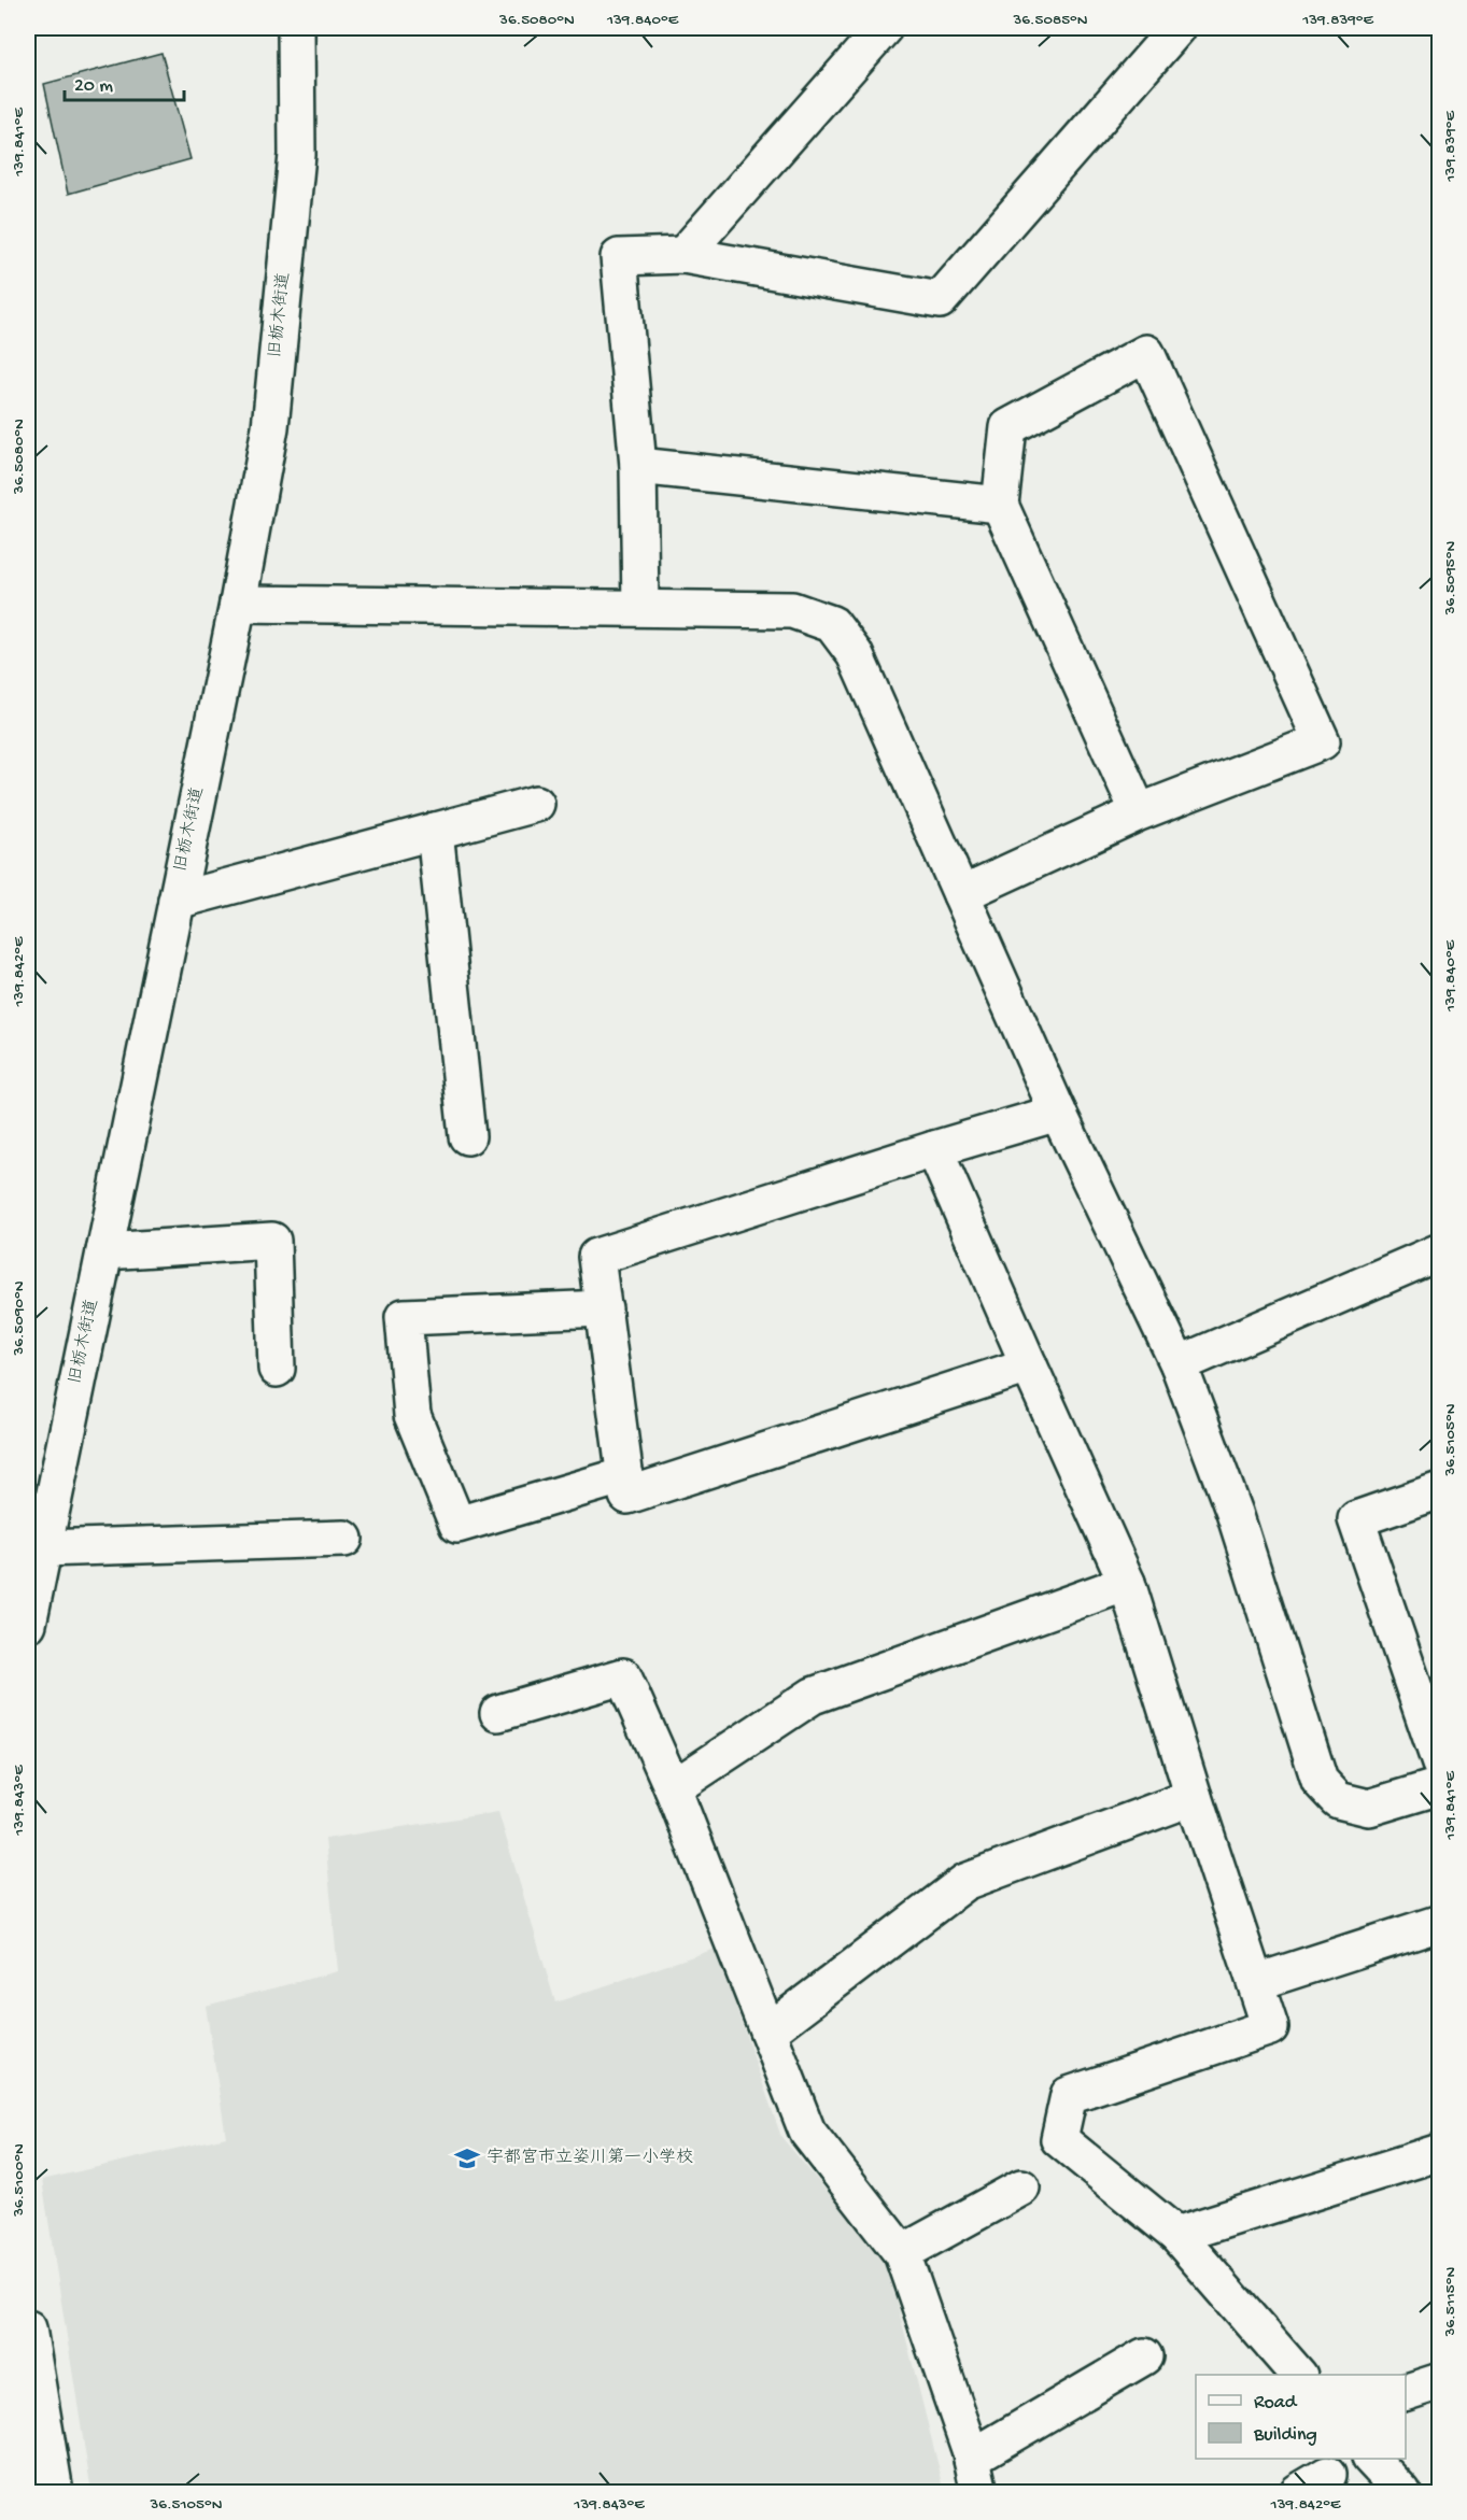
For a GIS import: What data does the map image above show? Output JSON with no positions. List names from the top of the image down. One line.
{"streets":{"street":["旧栃木街道"]},"places":{"school or university":["宇都宮市立姿川第一小学校"]},"legend":["Road","Building"],"scale_bar":"20 m","coordinates":["36.5080°N","139.840°E","36.5085°N","139.839°E","139.841°E","36.5095°N","139.842°E","36.5090°N","36.5105°N","139.843°E","36.5100°N","36.5115°N"]}
